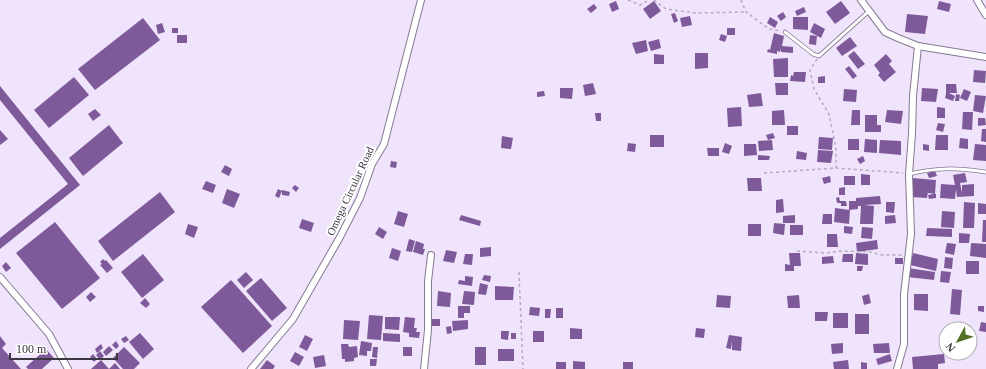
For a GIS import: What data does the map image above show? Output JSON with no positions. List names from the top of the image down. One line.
{"streets":{"street":["Omega Circular Road"]},"scale_bar":"100 m","north":"bottom left"}
